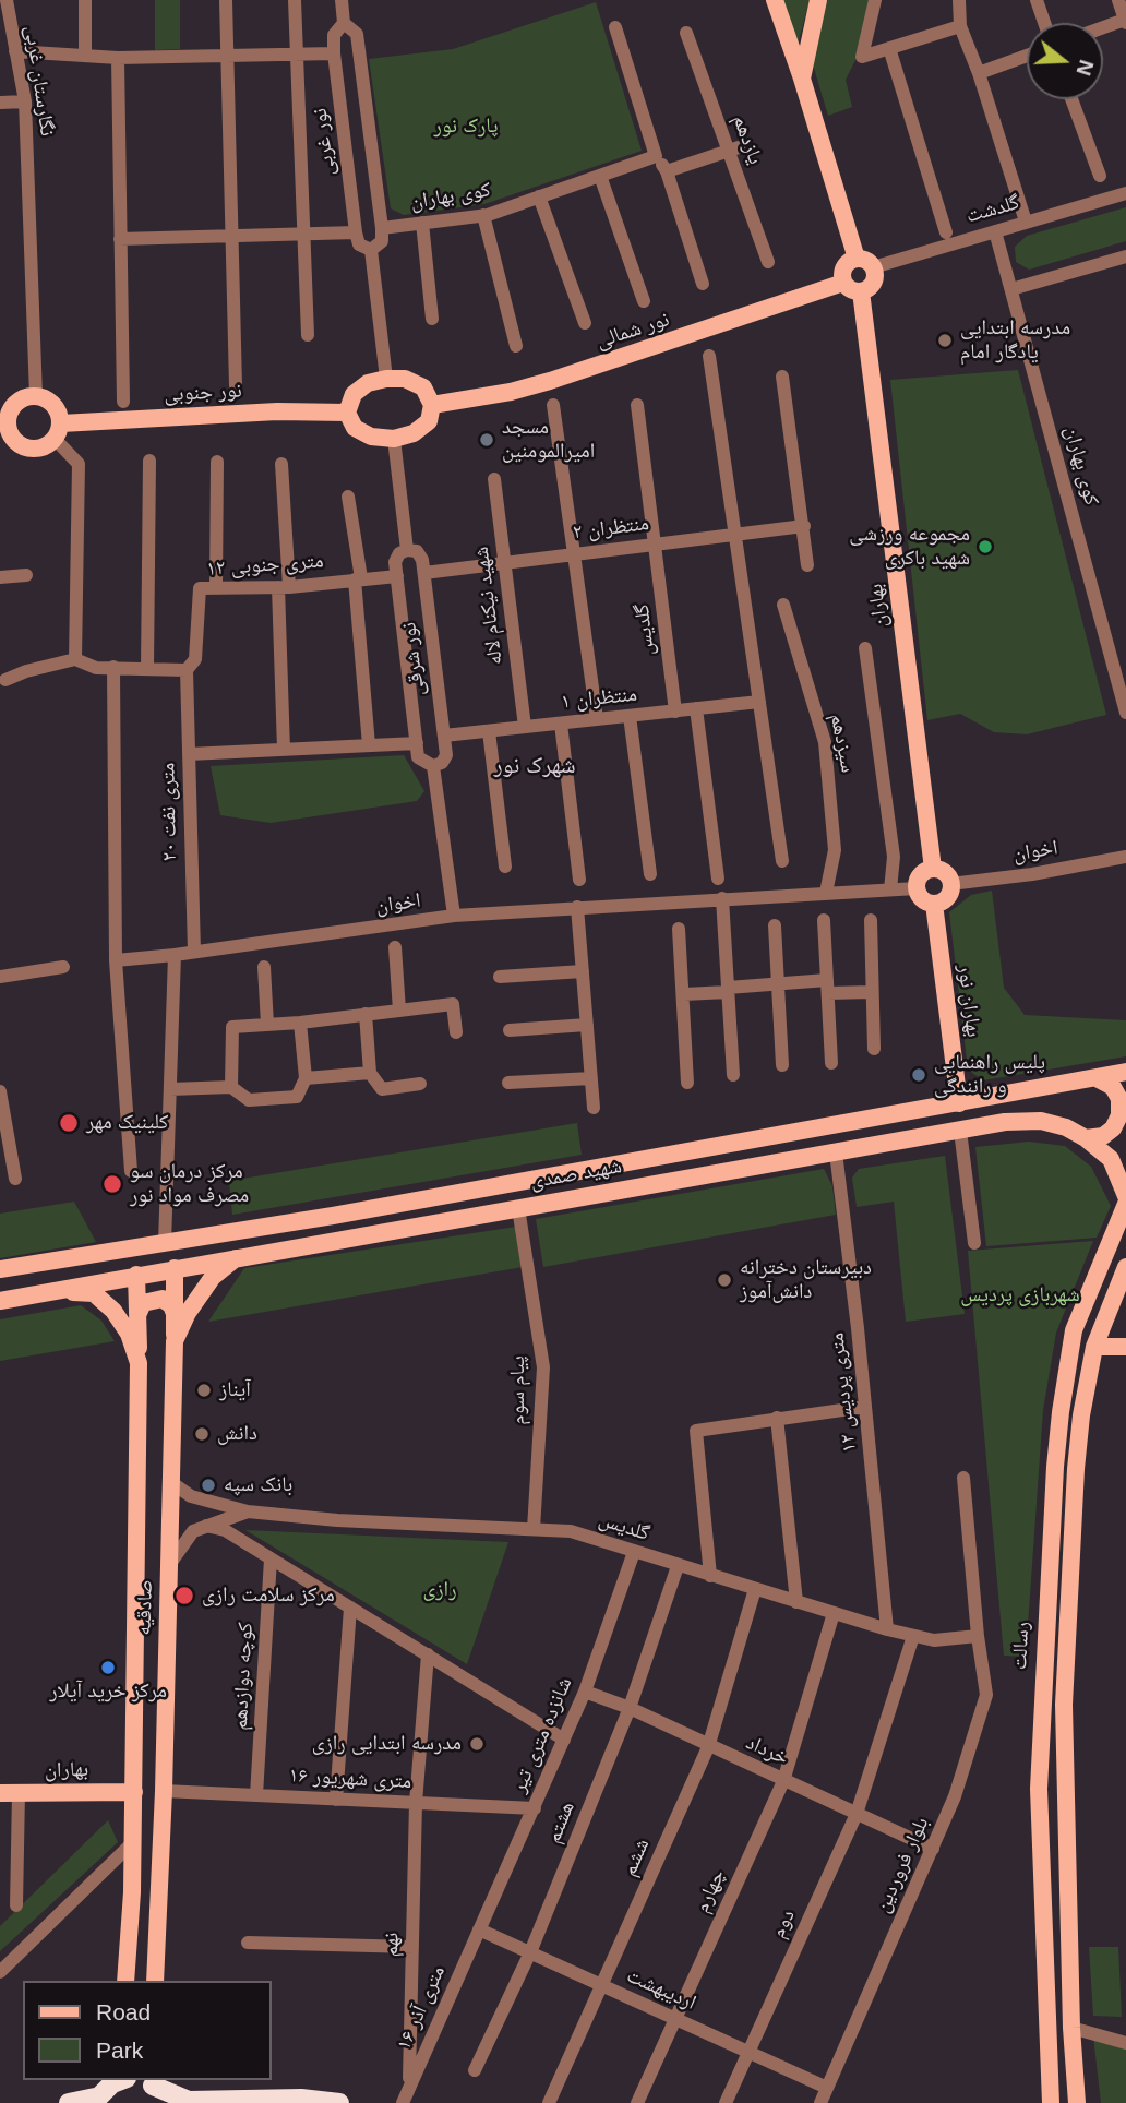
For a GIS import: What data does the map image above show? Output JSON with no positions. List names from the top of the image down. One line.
{"streets":{"main road":["نور شمالی","نور جنوبی","بهاران","بهاران نور","شهید صمدی","صادقیه","رسالت"],"street":["نگارستان غربی","یازدهم","نور غربی","کوی بهاران","گلدشت","منتظران ۲","۱۲ متری جنوبی","شهید نیکنام لاله","گلدیس","نور شرقی","منتظران ۱","سیزدهم","۲۰ متری نفت","اخوان","پیام سوم","۱۲ متری پردیس","کوچه دوازدهم","شانزده متری تیر","خرداد","۱۶ متری شهریور","هشتم","ششم","بلوار فروردین","چهارم","دوم","نهم","اردیبهشت","۱۶ متری آذر"]},"crossings":[["نگارستان غربی","نور جنوبی"],["نور غربی","کوی بهاران"],["کوی بهاران","گلدشت"],["گلدشت","نور شمالی"],["گلدشت","بهاران"],["نور شمالی","نور جنوبی"],["نور شمالی","بهاران"],["نور شمالی","نور شرقی"],["نور جنوبی","نور شرقی"],["منتظران ۲","شهید نیکنام لاله"],["منتظران ۲","گلدیس"],["منتظران ۲","نور شرقی"],["۱۲ متری جنوبی","نور شرقی"],["۱۲ متری جنوبی","۲۰ متری نفت"],["شهید نیکنام لاله","منتظران ۱"],["بهاران","اخوان"],["بهاران","بهاران نور"],["بهاران","صادقیه"],["گلدیس","منتظران ۱"],["گلدیس","پیام سوم"],["گلدیس","۱۲ متری پردیس"],["گلدیس","شانزده متری تیر"],["گلدیس","هشتم"],["گلدیس","ششم"],["گلدیس","بلوار فروردین"],["گلدیس","چهارم"],["گلدیس","دوم"],["نور شرقی","منتظران ۱"],["نور شرقی","اخوان"],["سیزدهم","اخوان"],["۲۰ متری نفت","اخوان"],["اخوان","بهاران نور"],["بهاران نور","شهید صمدی"],["شهید صمدی","پیام سوم"],["شهید صمدی","۱۲ متری پردیس"],["شهید صمدی","صادقیه"],["صادقیه","۱۶ متری شهریور"],["کوچه دوازدهم","۱۶ متری شهریور"],["شانزده متری تیر","خرداد"],["شانزده متری تیر","۱۶ متری شهریور"],["شانزده متری تیر","اردیبهشت"],["شانزده متری تیر","۱۶ متری آذر"],["خرداد","هشتم"],["خرداد","ششم"],["خرداد","بلوار فروردین"],["خرداد","چهارم"],["خرداد","دوم"],["۱۶ متری شهریور","نهم"],["هشتم","اردیبهشت"],["ششم","اردیبهشت"],["بلوار فروردین","اردیبهشت"],["چهارم","اردیبهشت"],["دوم","اردیبهشت"],["نهم","۱۶ متری آذر"],["اردیبهشت","۱۶ متری آذر"]],"districts":["شهرک نور"],"parks":["پارک نور","شهربازی پردیس","رازی"],"places":["مدرسه ابتدایی یادگار امام","مسجد امیرالمومنین","مجموعه ورزشی شهید باکری","پلیس راهنمایی و رانندگی","کلینیک مهر","مرکز درمان سو مصرف مواد نور","دبیرستان دخترانه دانش‌آموز","آیناز","دانش","بانک سپه","مرکز سلامت رازی","مرکز خرید آیلار","مدرسه ابتدایی رازی"],"legend":["Road","Park"],"north":"right"}
